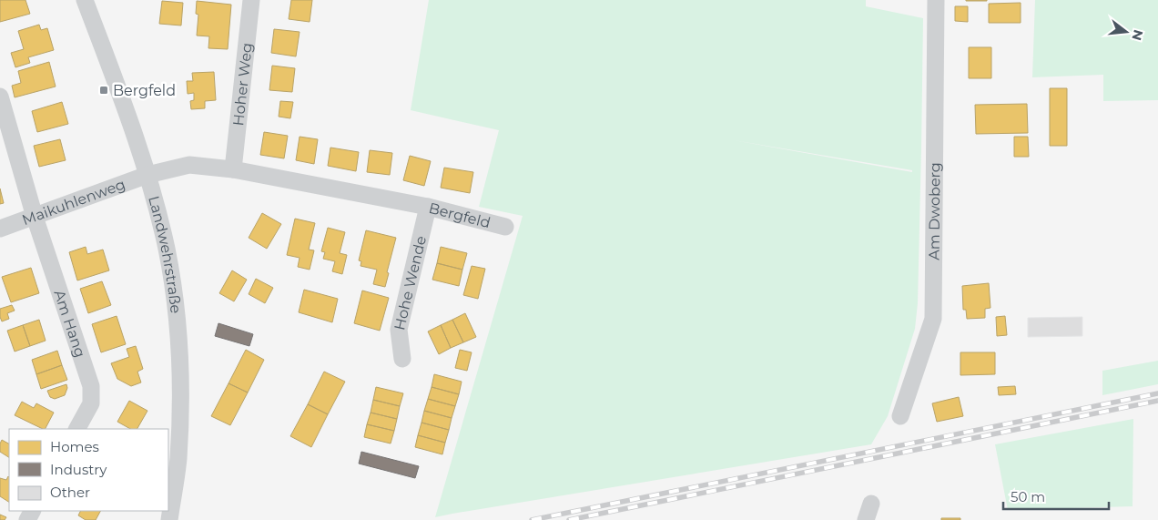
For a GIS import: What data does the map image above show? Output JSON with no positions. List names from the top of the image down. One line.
{"streets":{"street":["Hoher Weg","Maikuhlenweg","Am Dwoberg","Bergfeld","Landwehrstraße","Hohe Wende","Am Hang"]},"crossings":[["Hoher Weg","Bergfeld"],["Maikuhlenweg","Bergfeld"],["Maikuhlenweg","Landwehrstraße"],["Maikuhlenweg","Am Hang"],["Bergfeld","Landwehrstraße"],["Bergfeld","Hohe Wende"]],"places":{"transit":["Bergfeld"]},"legend":["Homes","Industry","Other"],"scale_bar":"50 m","north":"right"}
